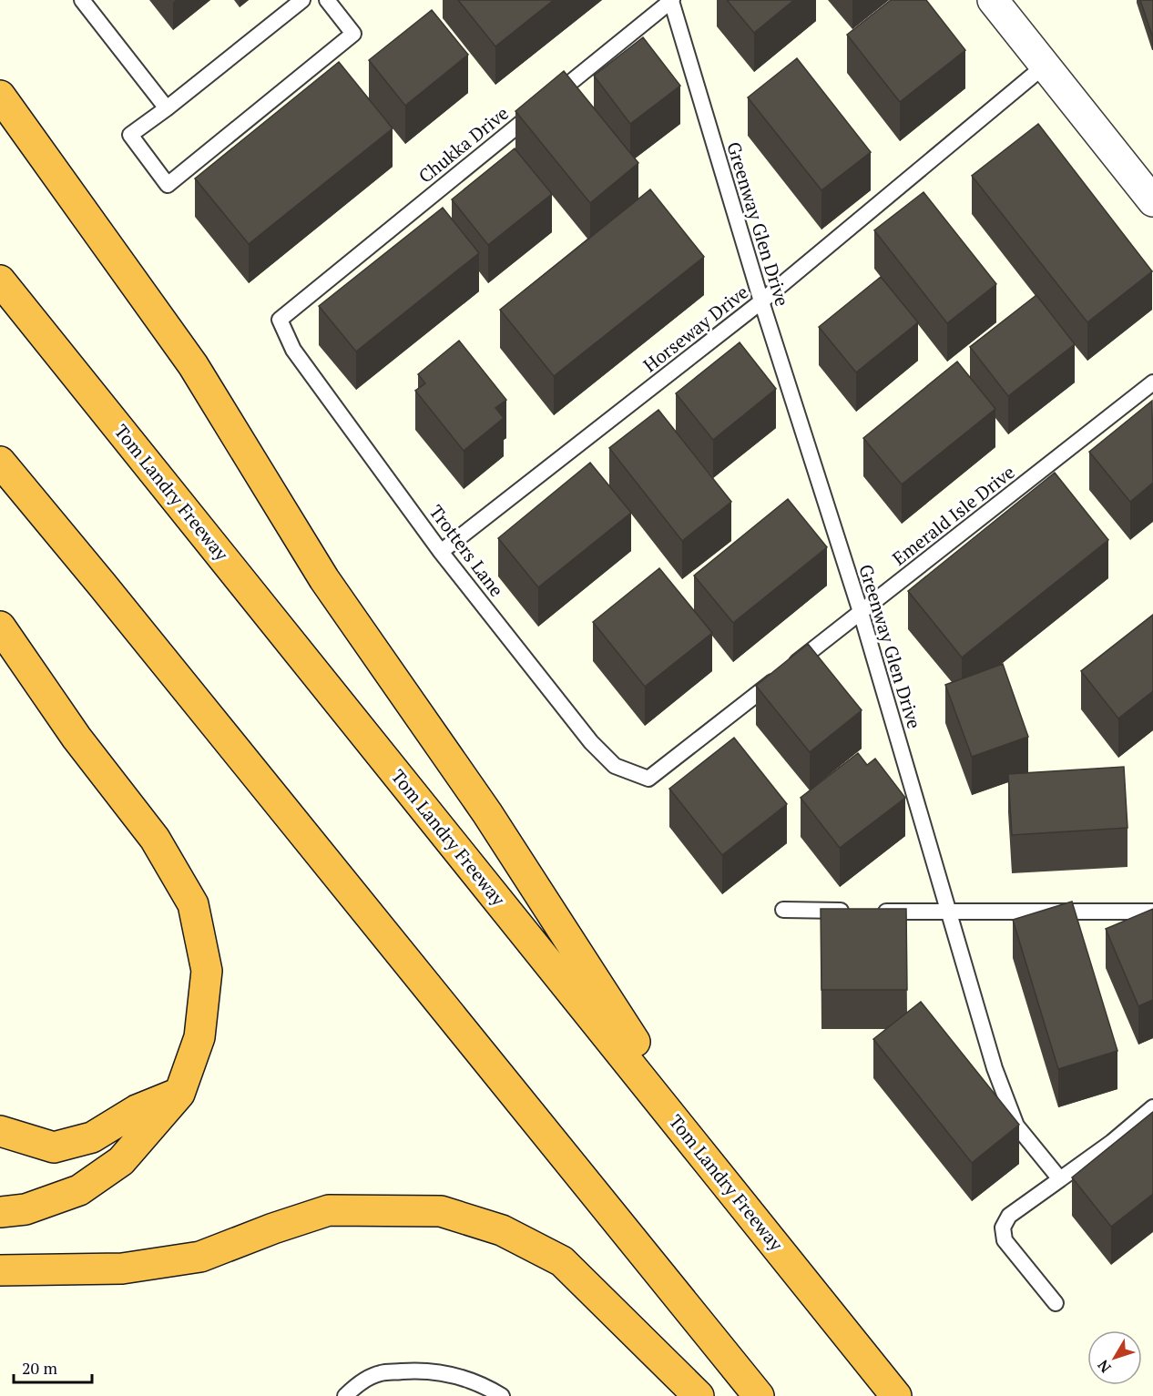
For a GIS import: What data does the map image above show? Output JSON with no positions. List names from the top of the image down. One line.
{"streets":{"highway":["Tom Landry Freeway"],"lane":["Chukka Drive","Greenway Glen Drive","Horseway Drive","Emerald Isle Drive","Trotters Lane"]},"crossings":[["Chukka Drive","Greenway Glen Drive"],["Chukka Drive","Trotters Lane"],["Greenway Glen Drive","Horseway Drive"],["Greenway Glen Drive","Emerald Isle Drive"],["Horseway Drive","Trotters Lane"],["Emerald Isle Drive","Trotters Lane"]],"scale_bar":"20 m","north":"bottom left"}
